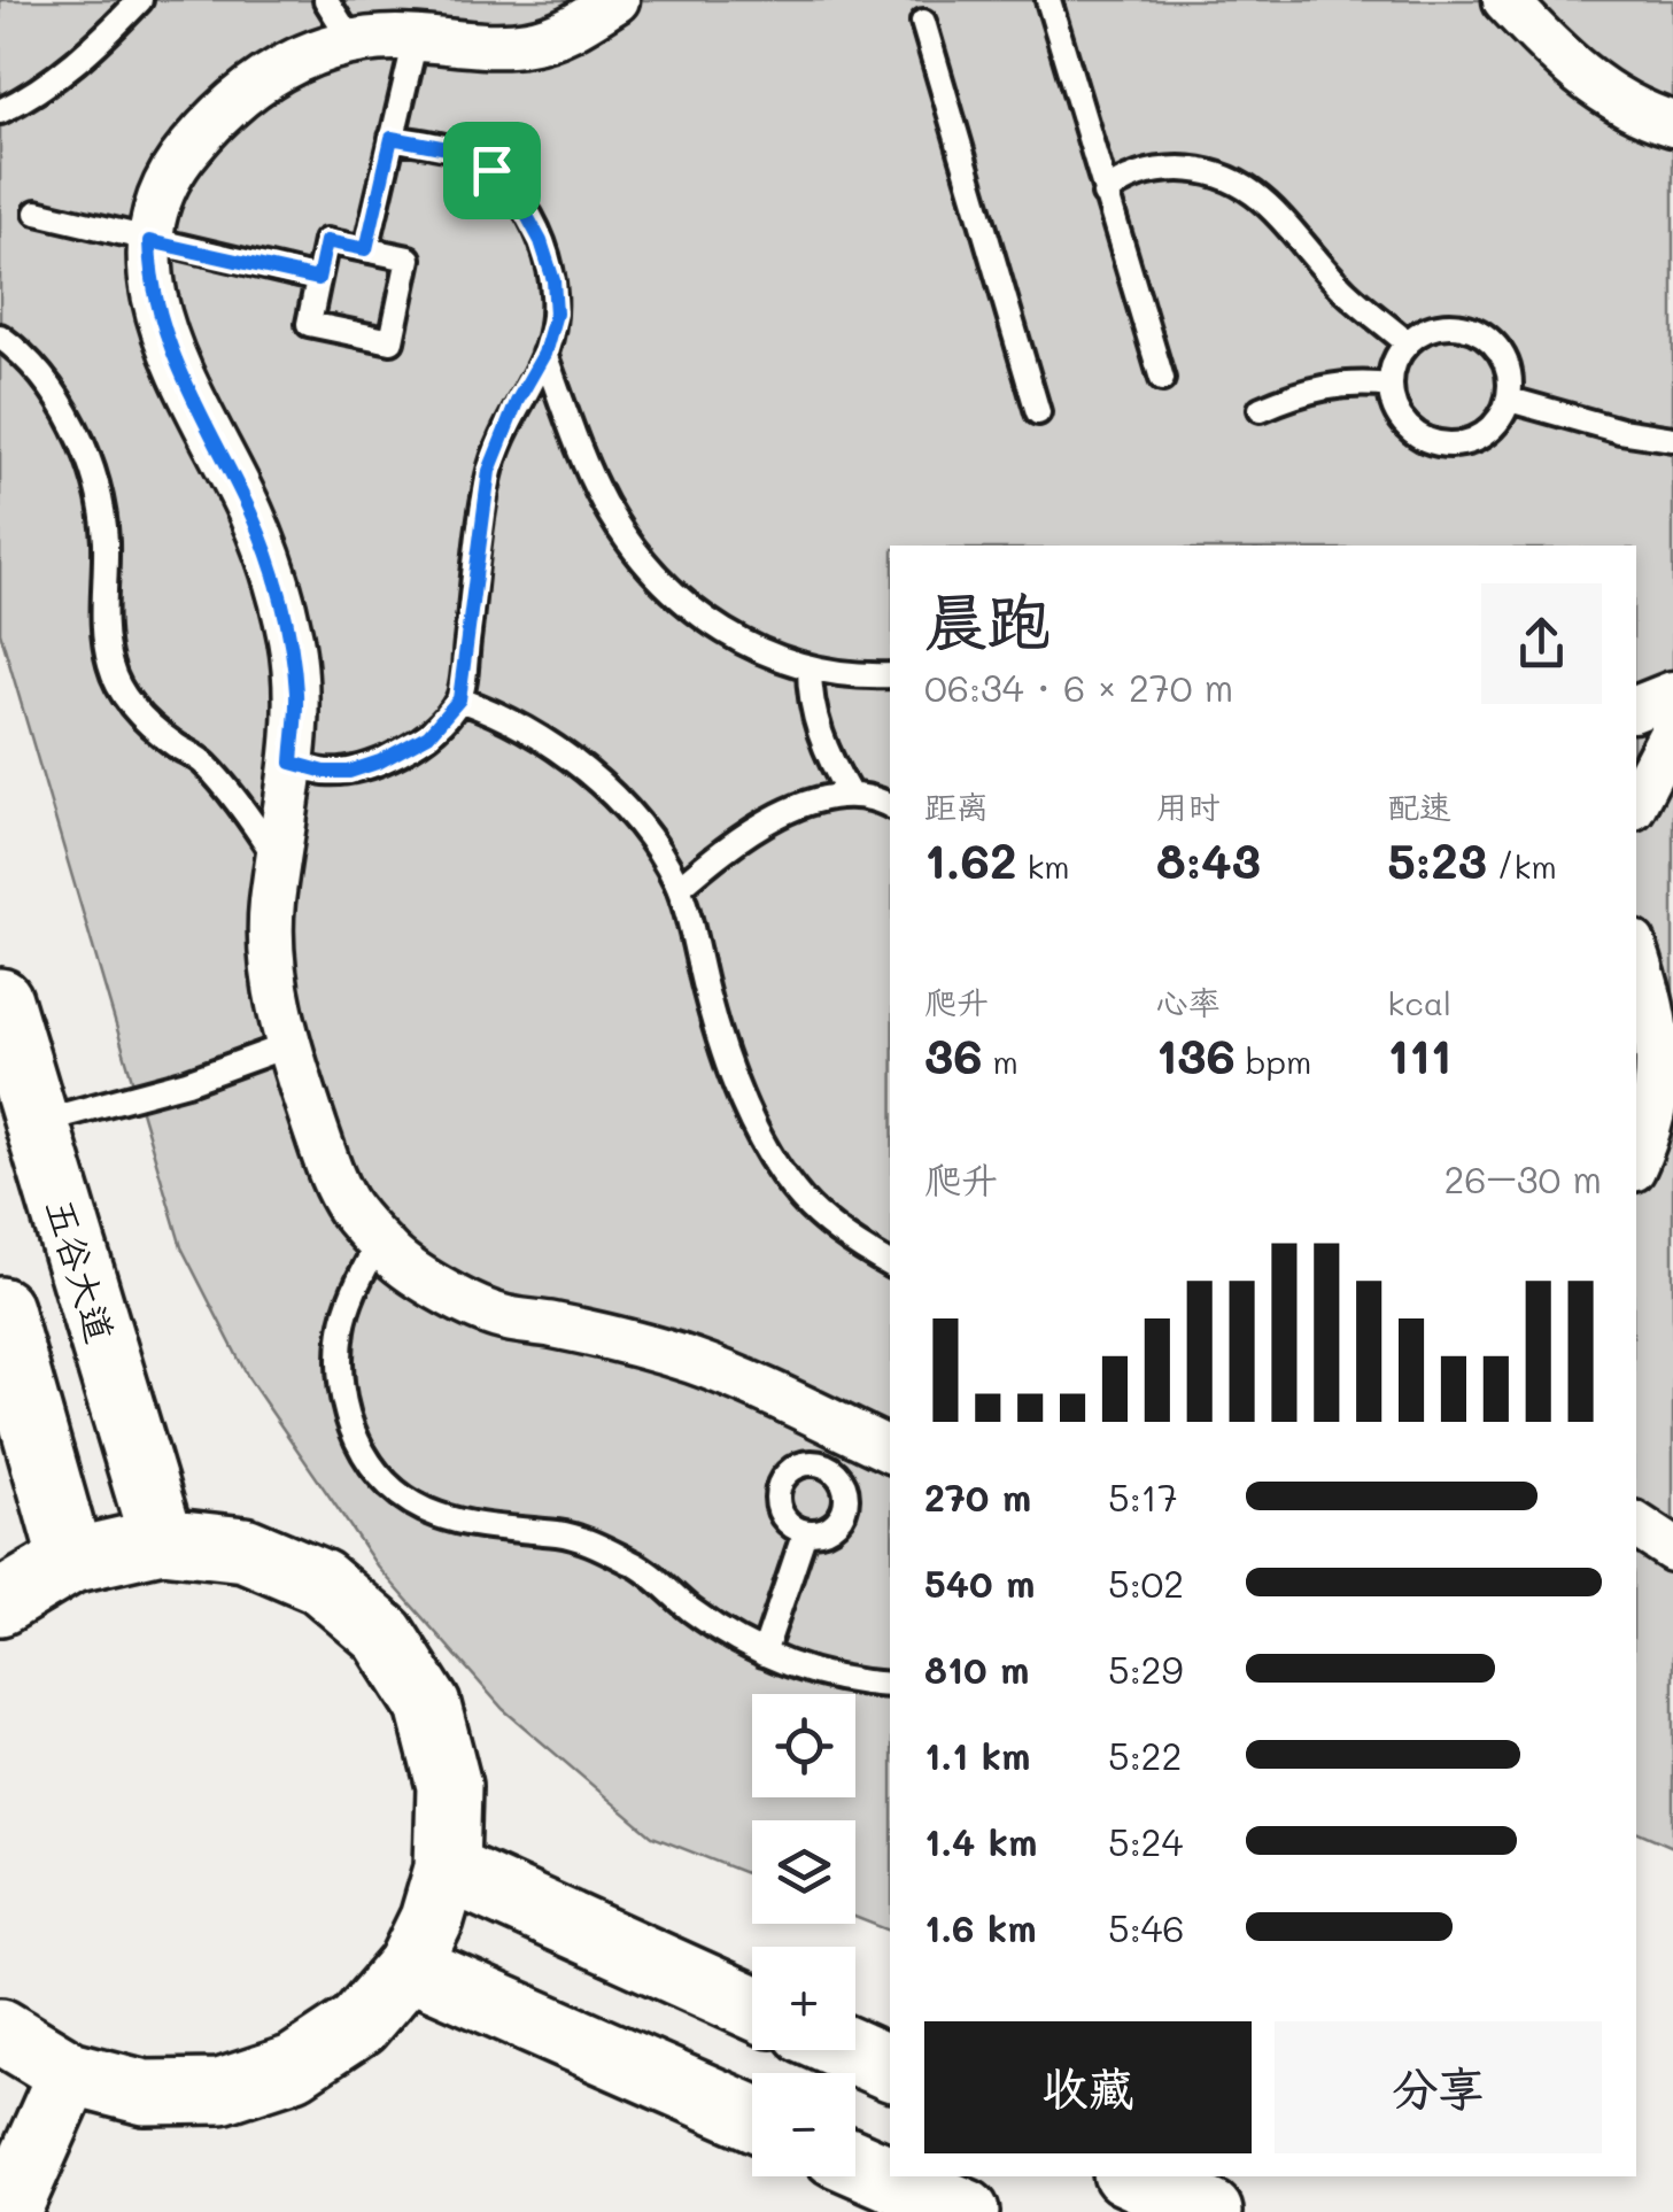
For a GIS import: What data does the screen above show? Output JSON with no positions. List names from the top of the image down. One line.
{"streets":{"highway":["五谷大道"]},"page":{"heading":["晨跑","06:34 · 6 × 270 m"],"stats":[["距离","1.62 km"],["用时","8:43"],["配速","5:23 /km"],["爬升","36 m"],["心率","136 bpm"],["kcal","111"]],"chart":["爬升","26–30 m"],"list":[{"name":"270 m","note":"5:17"},{"name":"540 m","note":"5:02"},{"name":"810 m","note":"5:29"},{"name":"1.1 km","note":"5:22"},{"name":"1.4 km","note":"5:24"},{"name":"1.6 km","note":"5:46"}],"map_buttons":["+","−"],"buttons":["收藏","分享"]}}
